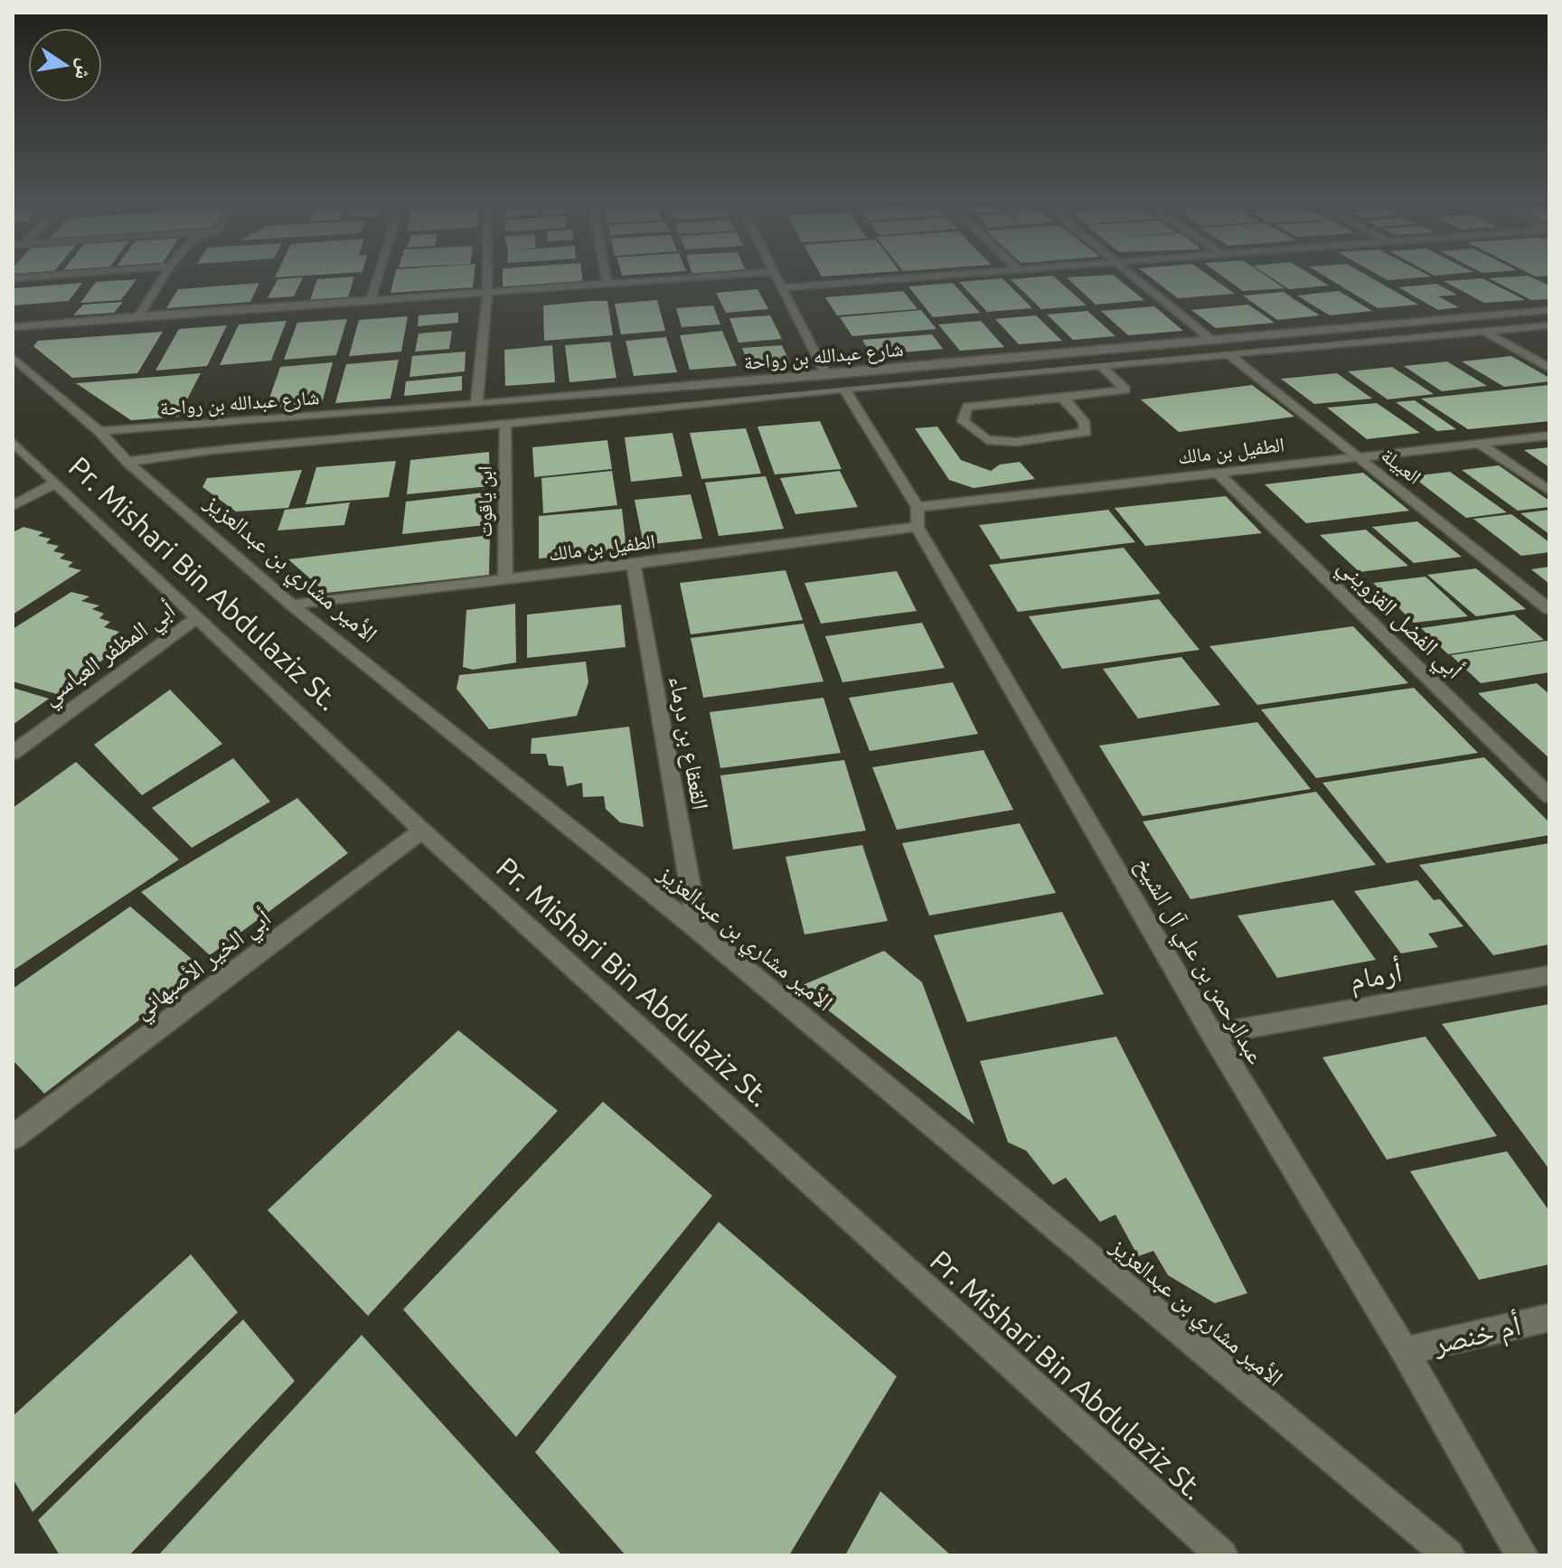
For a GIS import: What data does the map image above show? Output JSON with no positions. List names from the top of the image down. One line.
{"streets":{"street":["شارع عبدالله بن رواحة","الطفيل بن مالك","العبيلة","ابن ياقوت","الأمير مشاري بن عبدالعزيز","Pr. Mishari Bin Abdulaziz St.","أبي الفضل القزويني","أبي المظفر العباسي","القعقاع بن درماء","عبدالرحمن بن علي آل الشيخ","أبي الخير الأصبهاني","أرمام","أم خنصر"]},"crossings":[["شارع عبدالله بن رواحة","العبيلة"],["شارع عبدالله بن رواحة","ابن ياقوت"],["شارع عبدالله بن رواحة","الأمير مشاري بن عبدالعزيز"],["شارع عبدالله بن رواحة","عبدالرحمن بن علي آل الشيخ"],["الطفيل بن مالك","العبيلة"],["الطفيل بن مالك","ابن ياقوت"],["الطفيل بن مالك","الأمير مشاري بن عبدالعزيز"],["الطفيل بن مالك","أبي الفضل القزويني"],["الطفيل بن مالك","القعقاع بن درماء"],["الطفيل بن مالك","عبدالرحمن بن علي آل الشيخ"],["الأمير مشاري بن عبدالعزيز","القعقاع بن درماء"],["Pr. Mishari Bin Abdulaziz St.","أبي المظفر العباسي"],["Pr. Mishari Bin Abdulaziz St.","أبي الخير الأصبهاني"],["عبدالرحمن بن علي آل الشيخ","أرمام"],["عبدالرحمن بن علي آل الشيخ","أم خنصر"]],"north":"right"}
